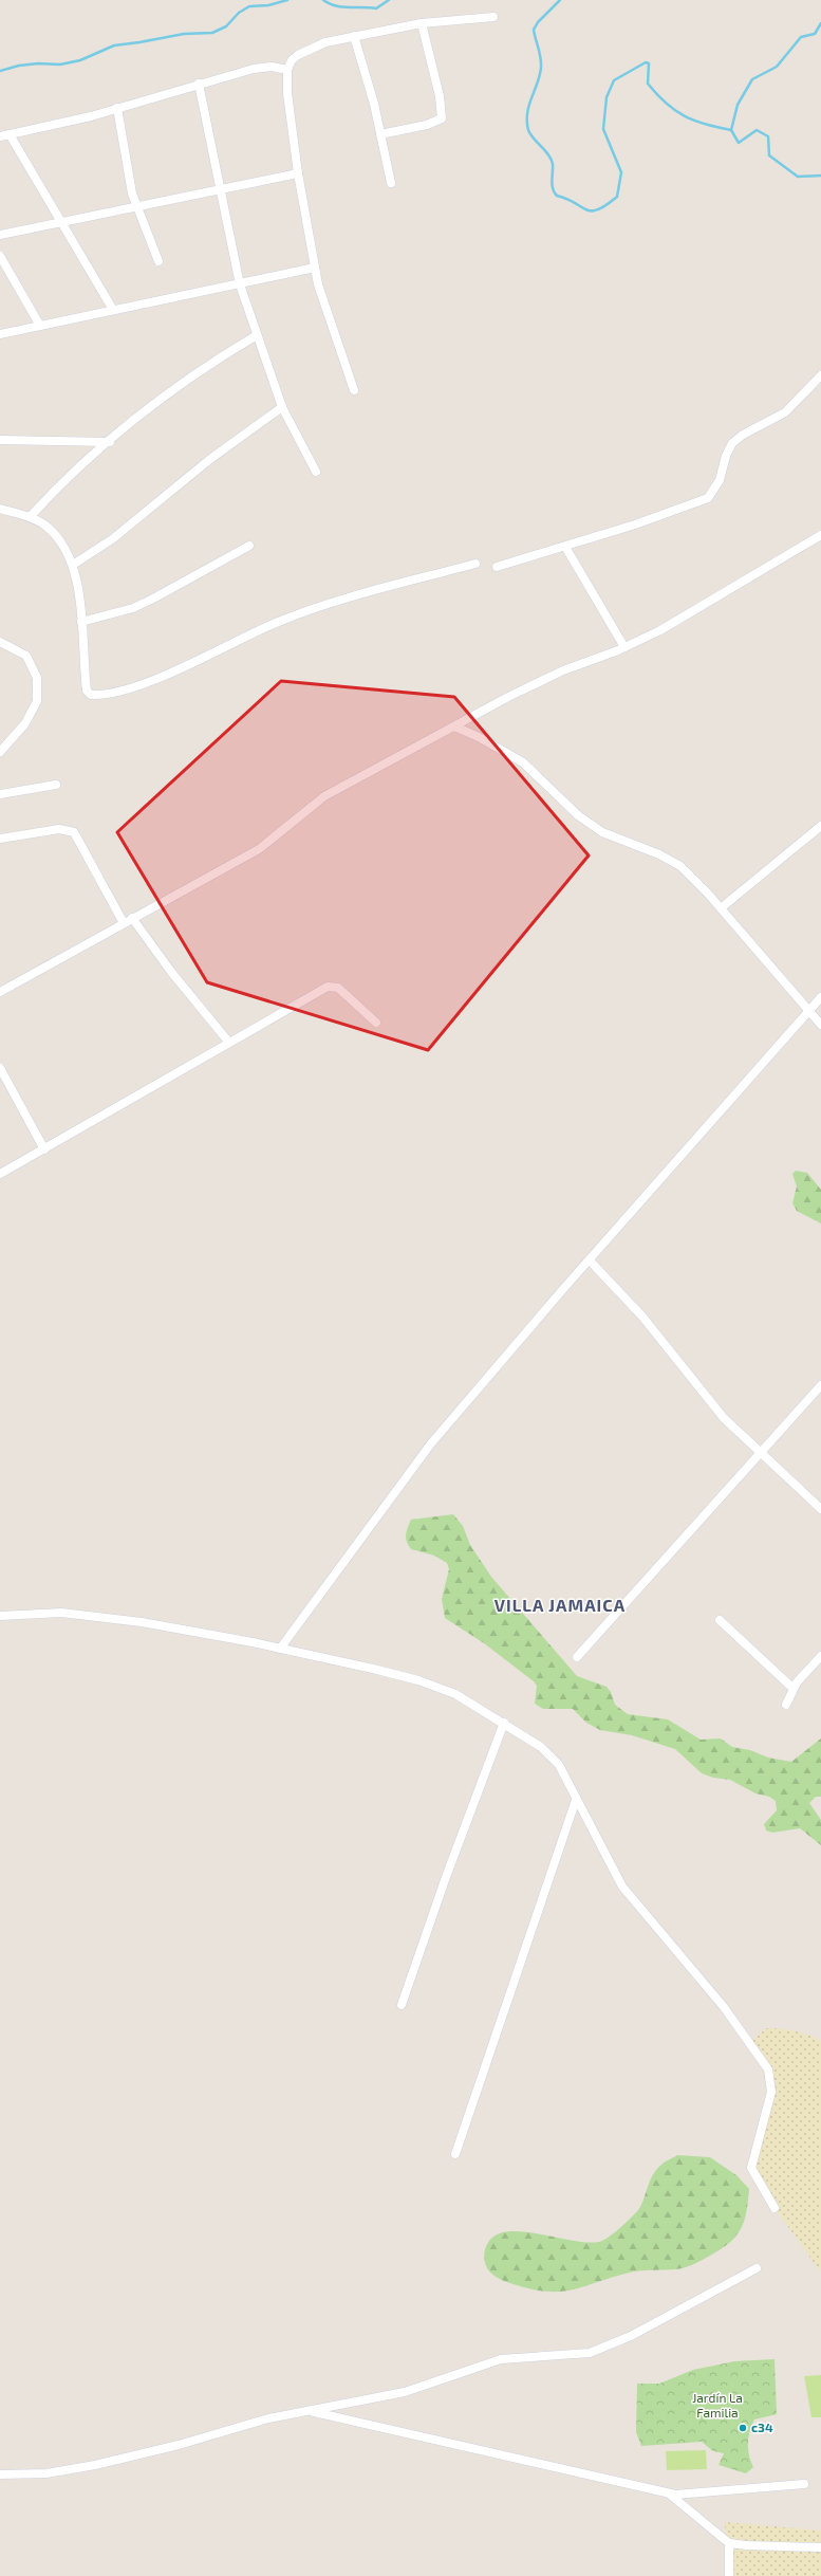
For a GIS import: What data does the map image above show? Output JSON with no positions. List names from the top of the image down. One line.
{"districts":["VILLA JAMAICA"],"parks":["Jardín La Familia"],"places":["c34"]}
